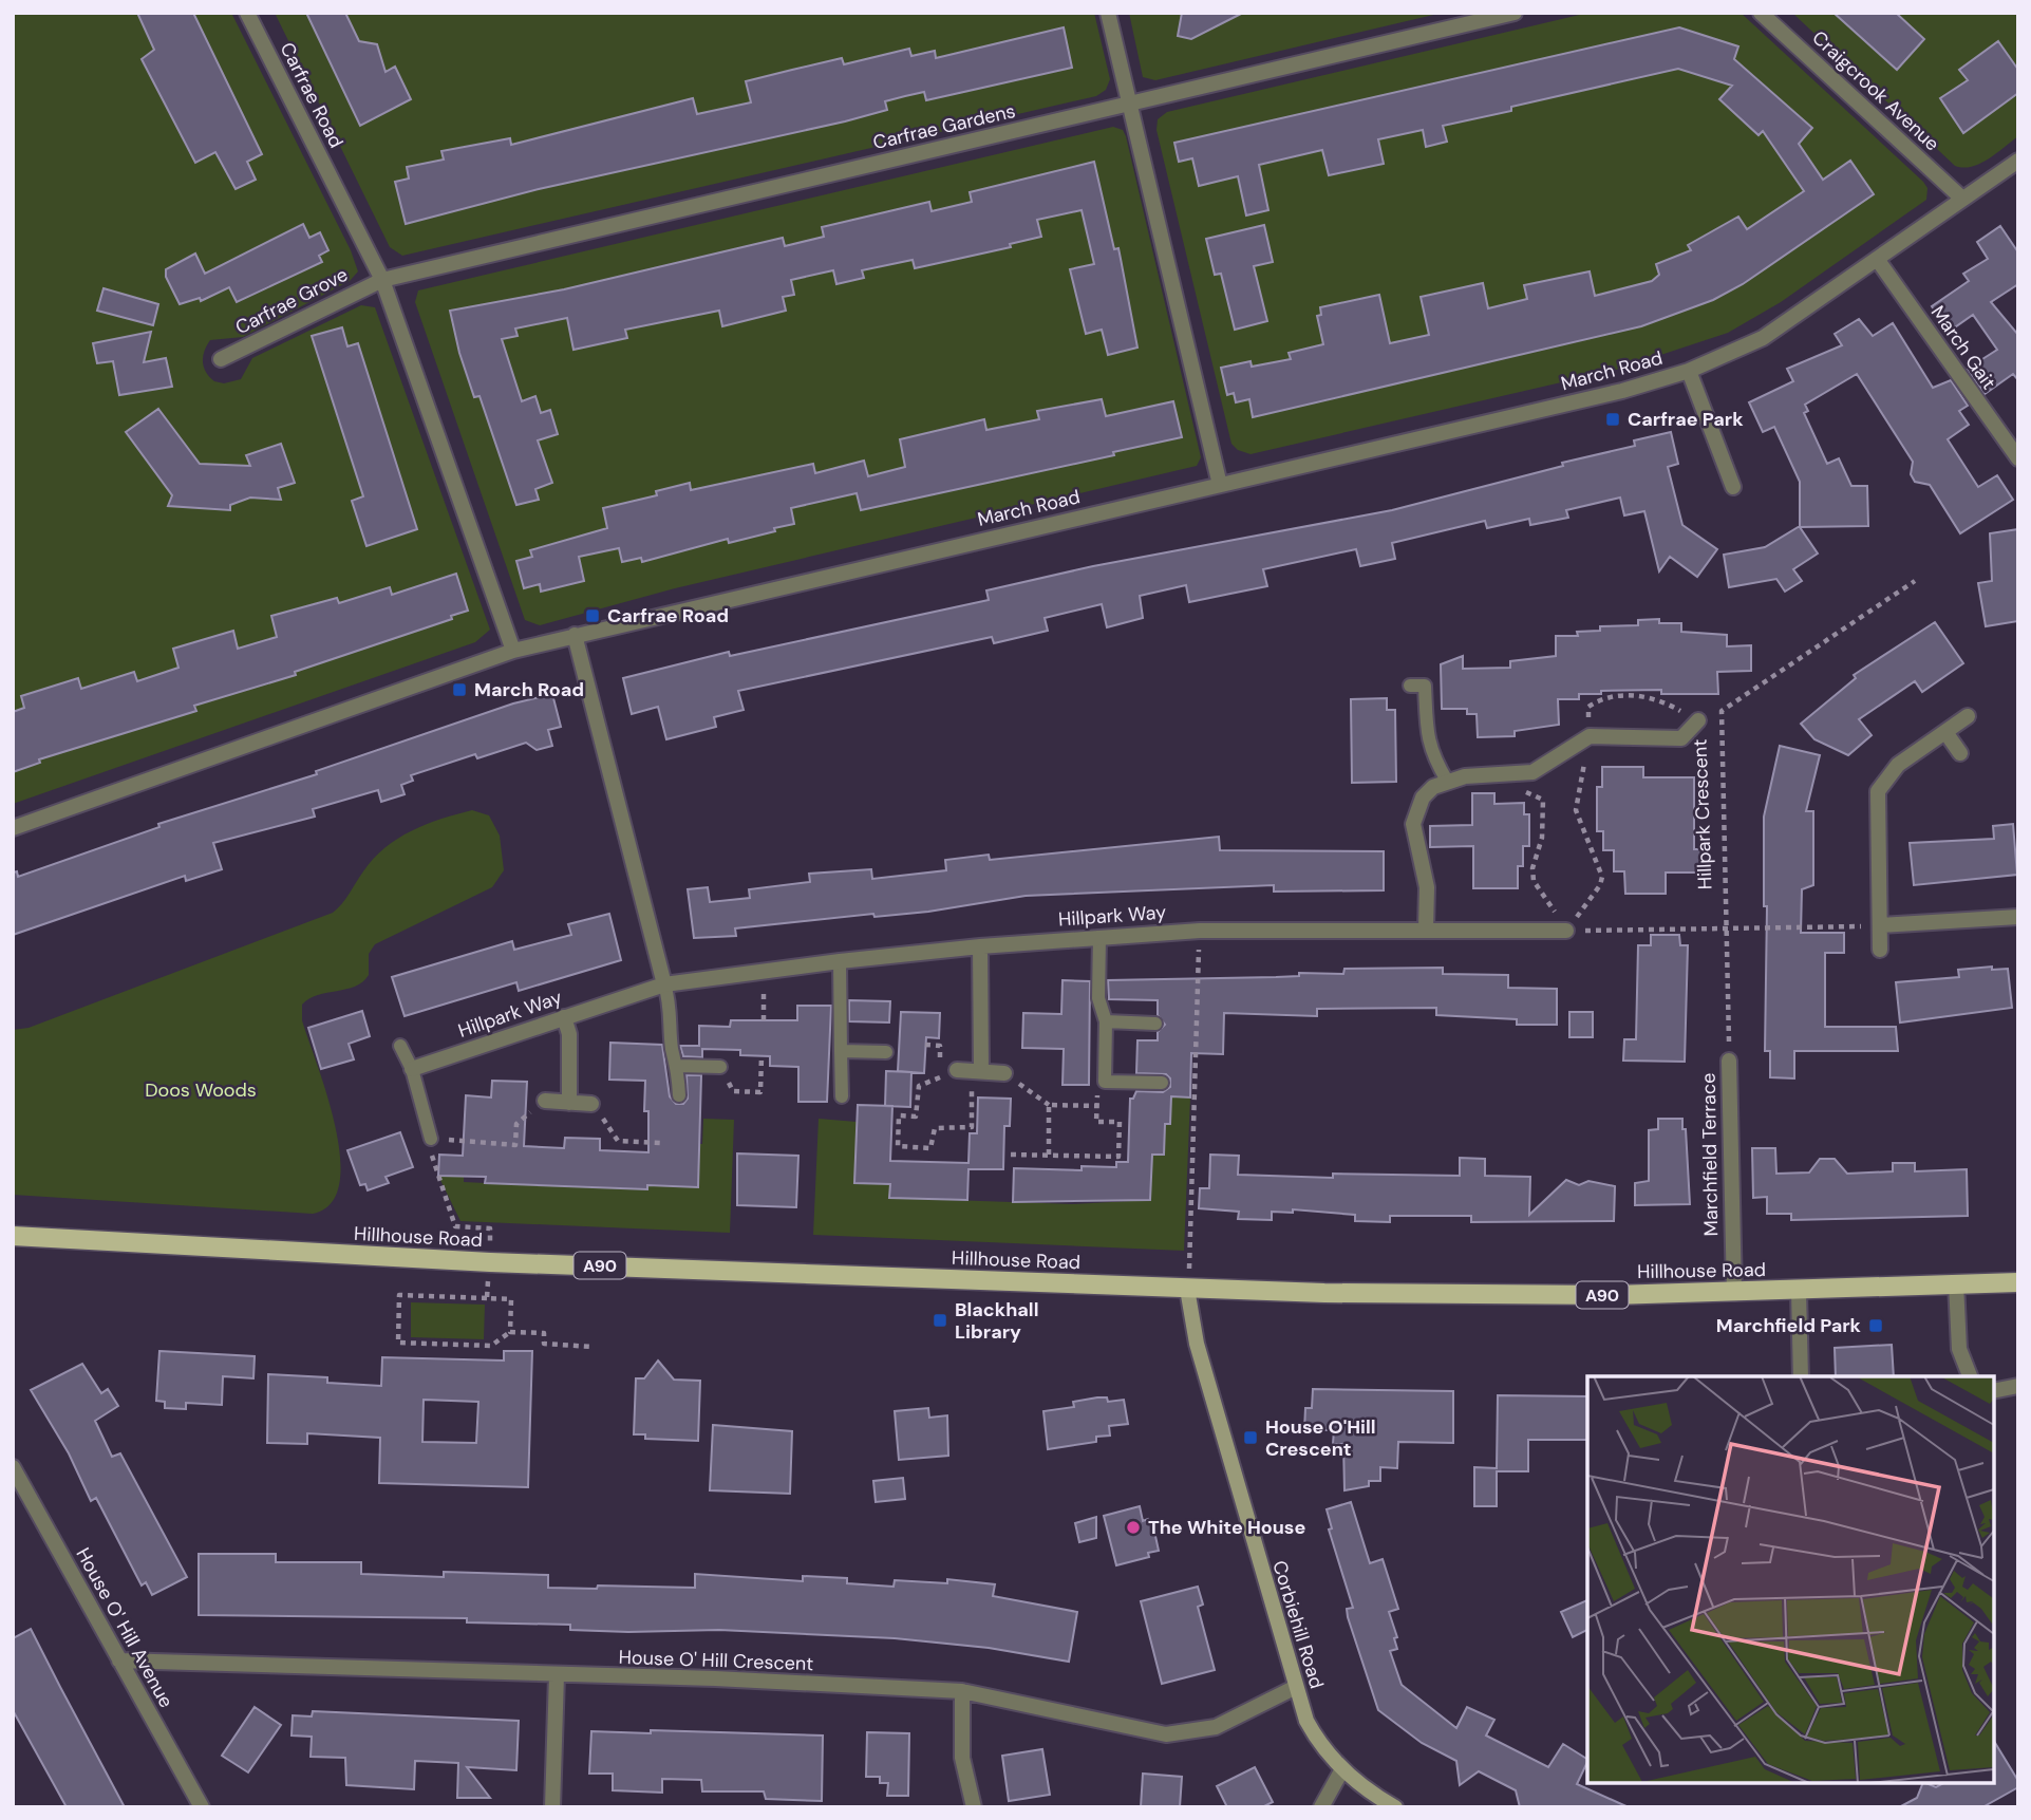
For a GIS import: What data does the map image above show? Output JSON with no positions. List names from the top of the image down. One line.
{"streets":{"main road":["Hillhouse Road","A90"],"street":["Craigcrook Avenue","Carfrae Road","Carfrae Gardens","Carfrae Grove","March Gait","March Road","Hillpark Way","Marchfield Terrace","Corbiehill Road","House O' Hill Avenue","House O' Hill Crescent"],"path":["Hillpark Crescent"]},"crossings":[["Craigcrook Avenue","March Road"],["Carfrae Road","Carfrae Gardens"],["Carfrae Road","Carfrae Grove"],["Carfrae Road","March Road"],["Carfrae Gardens","Carfrae Grove"],["March Gait","March Road"],["Hillpark Crescent","Marchfield Terrace"],["Marchfield Terrace","Hillhouse Road"],["Hillhouse Road","Corbiehill Road"],["Corbiehill Road","House O' Hill Crescent"],["House O' Hill Avenue","House O' Hill Crescent"]],"parks":["Doos Woods"],"places":{"transit":["Carfrae Park","Carfrae Road","March Road","Blackhall Library","Marchfield Park","House O'Hill Crescent"],"other":["The White House"]}}
